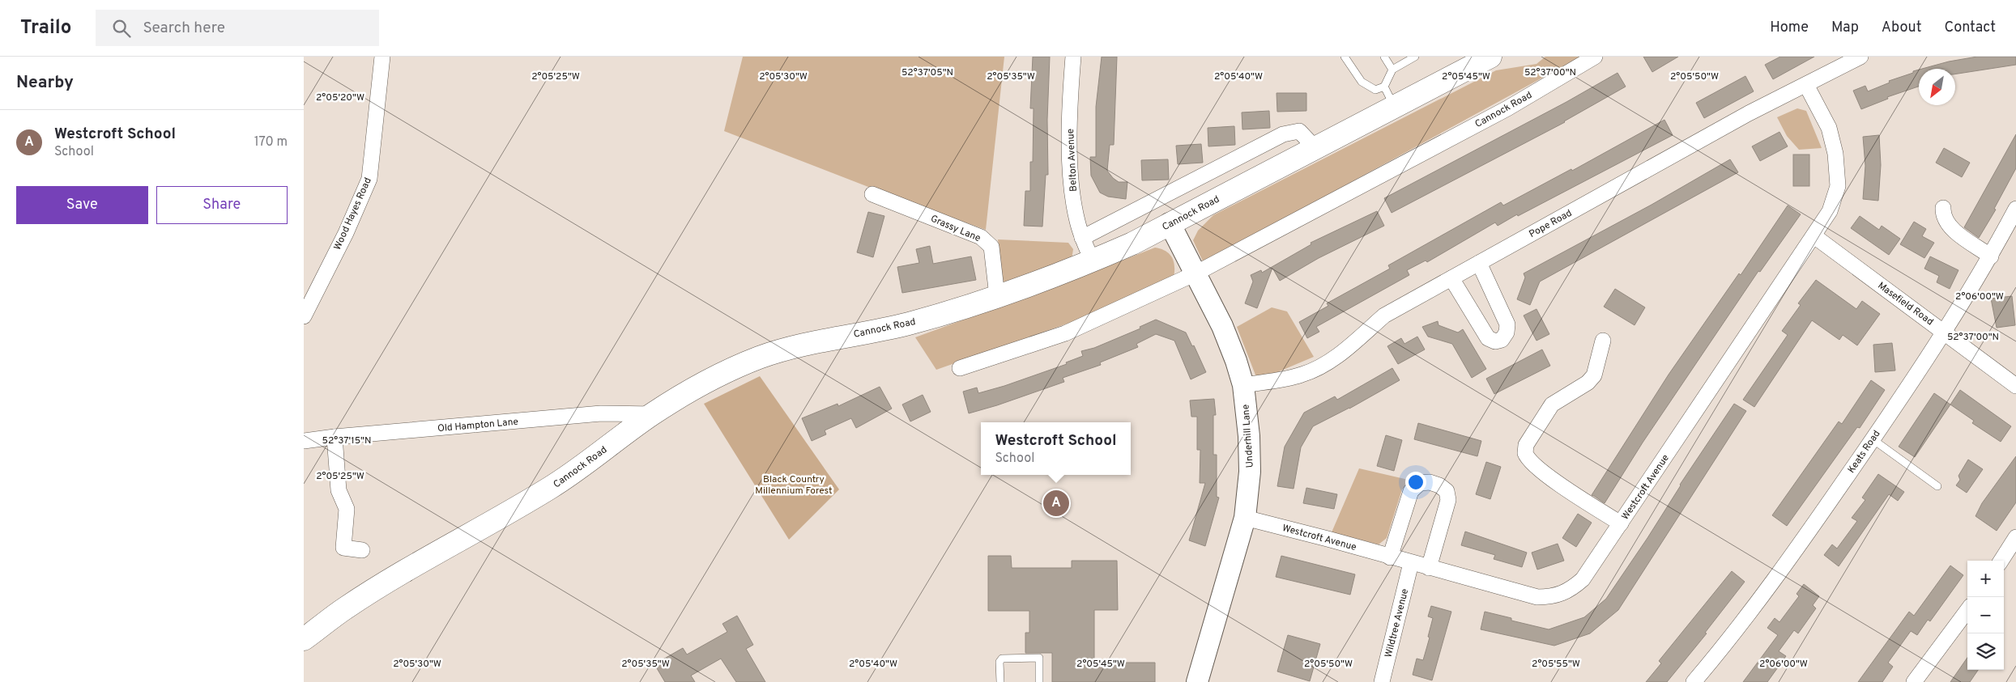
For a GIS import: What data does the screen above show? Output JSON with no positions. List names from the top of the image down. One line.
{"streets":{"highway":["Cannock Road"],"street":["Belton Avenue","Wood Hayes Road","Pope Road","Grassy Lane","Masefield Road","Old Hampton Lane","Underhill Lane","Keats Road","Westcroft Avenue","Wildtree Avenue"]},"crossings":[["Cannock Road","Belton Avenue"],["Cannock Road","Grassy Lane"],["Cannock Road","Old Hampton Lane"],["Cannock Road","Underhill Lane"],["Pope Road","Underhill Lane"],["Pope Road","Westcroft Avenue"],["Masefield Road","Keats Road"],["Masefield Road","Westcroft Avenue"],["Underhill Lane","Westcroft Avenue"],["Westcroft Avenue","Wildtree Avenue"]],"parks":["Black Country Millennium Forest"],"north":"bottom left","page":{"header":"Trailo","search":"Search here","nav":["Home","Map","About","Contact"],"heading":"Nearby","list":[{"mark":"A","name":"Westcroft School","note":"School","value":"170 m"}],"buttons":["Save","Share"],"popup":["Westcroft School","School"],"pins":"A","map_buttons":["+","−"]},"coordinates":["52°37'05\"N","52°37'00\"N","2°05'25\"W","2°05'30\"W","2°05'35\"W","2°05'40\"W","2°05'45\"W","2°05'50\"W","2°05'20\"W","2°06'00\"W","52°37'15\"N","2°05'55\"W"]}
